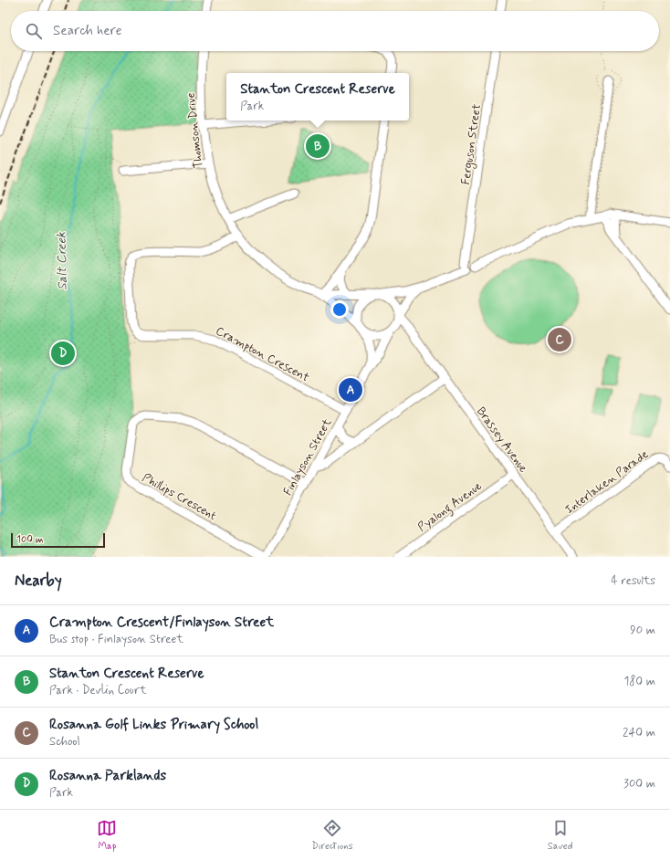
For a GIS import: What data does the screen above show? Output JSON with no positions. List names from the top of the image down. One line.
{"streets":{"street":["Thomson Drive","Ferguson Street","Crampton Crescent","Brassey Avenue","Finlayson Street","Interlaken Parade","Phillips Crescent","Pyalong Avenue"]},"crossings":[["Thomson Drive","Brassey Avenue"],["Thomson Drive","Finlayson Street"],["Crampton Crescent","Finlayson Street"],["Brassey Avenue","Finlayson Street"],["Brassey Avenue","Interlaken Parade"],["Brassey Avenue","Pyalong Avenue"],["Finlayson Street","Phillips Crescent"]],"water":["Salt Creek"],"scale_bar":"100 m","page":{"search":"Search here","popup":["Stanton Crescent Reserve","Park"],"pins":["B","C","D","A"],"scale":"100 m","heading":["Nearby","4 results"],"list":[{"mark":"A","name":"Crampton Crescent/Finlayson Street","note":"Bus stop · Finlayson Street","value":"90 m"},{"mark":"B","name":"Stanton Crescent Reserve","note":"Park · Devlin Court","value":"180 m"},{"mark":"C","name":"Rosanna Golf Links Primary School","note":"School","value":"240 m"},{"mark":"D","name":"Rosanna Parklands","note":"Park","value":"300 m"}],"nav":["Map","Directions","Saved"]}}
